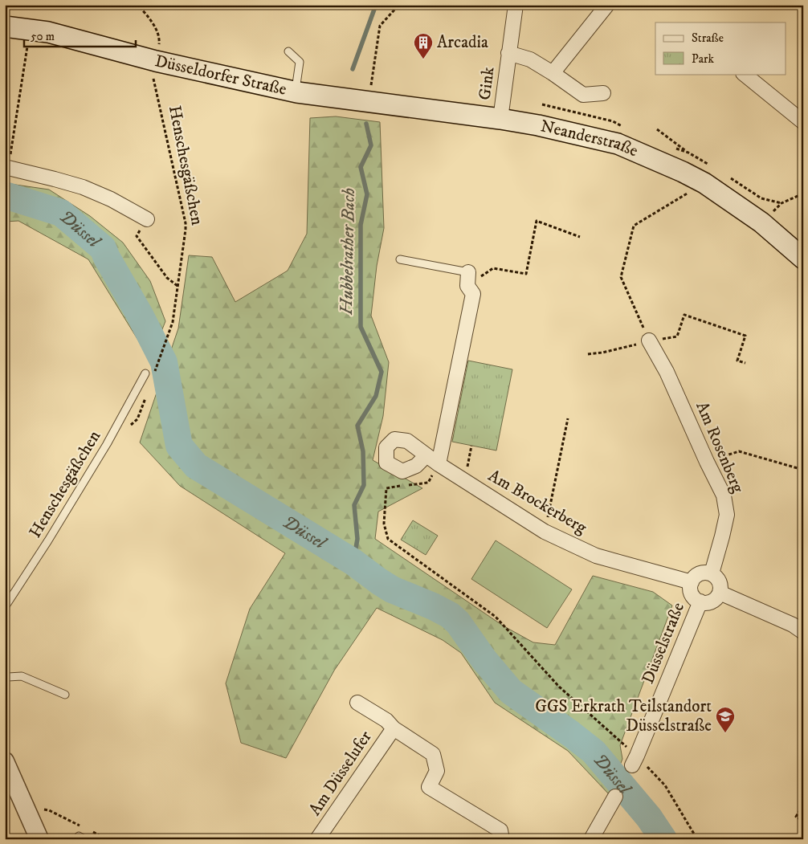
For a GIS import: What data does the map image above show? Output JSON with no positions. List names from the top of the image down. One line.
{"streets":{"main road":["Düsseldorfer Straße","Neanderstraße"],"street":["Gink","Am Rosenberg","Am Brockerberg","Düsselstraße","Am Düsselufer"],"lane":["Henschesgäßchen"]},"crossings":[["Düsseldorfer Straße","Neanderstraße"],["Düsseldorfer Straße","Henschesgäßchen"],["Gink","Neanderstraße"],["Am Rosenberg","Am Brockerberg"],["Am Rosenberg","Düsselstraße"],["Am Brockerberg","Düsselstraße"]],"water":["Düssel","Hubbelrather Bach"],"places":{"building":["Arcadia"],"school or university":["GGS Erkrath Teilstandort Düsselstraße"]},"legend":["Straße","Park"],"scale_bar":"50 m"}
